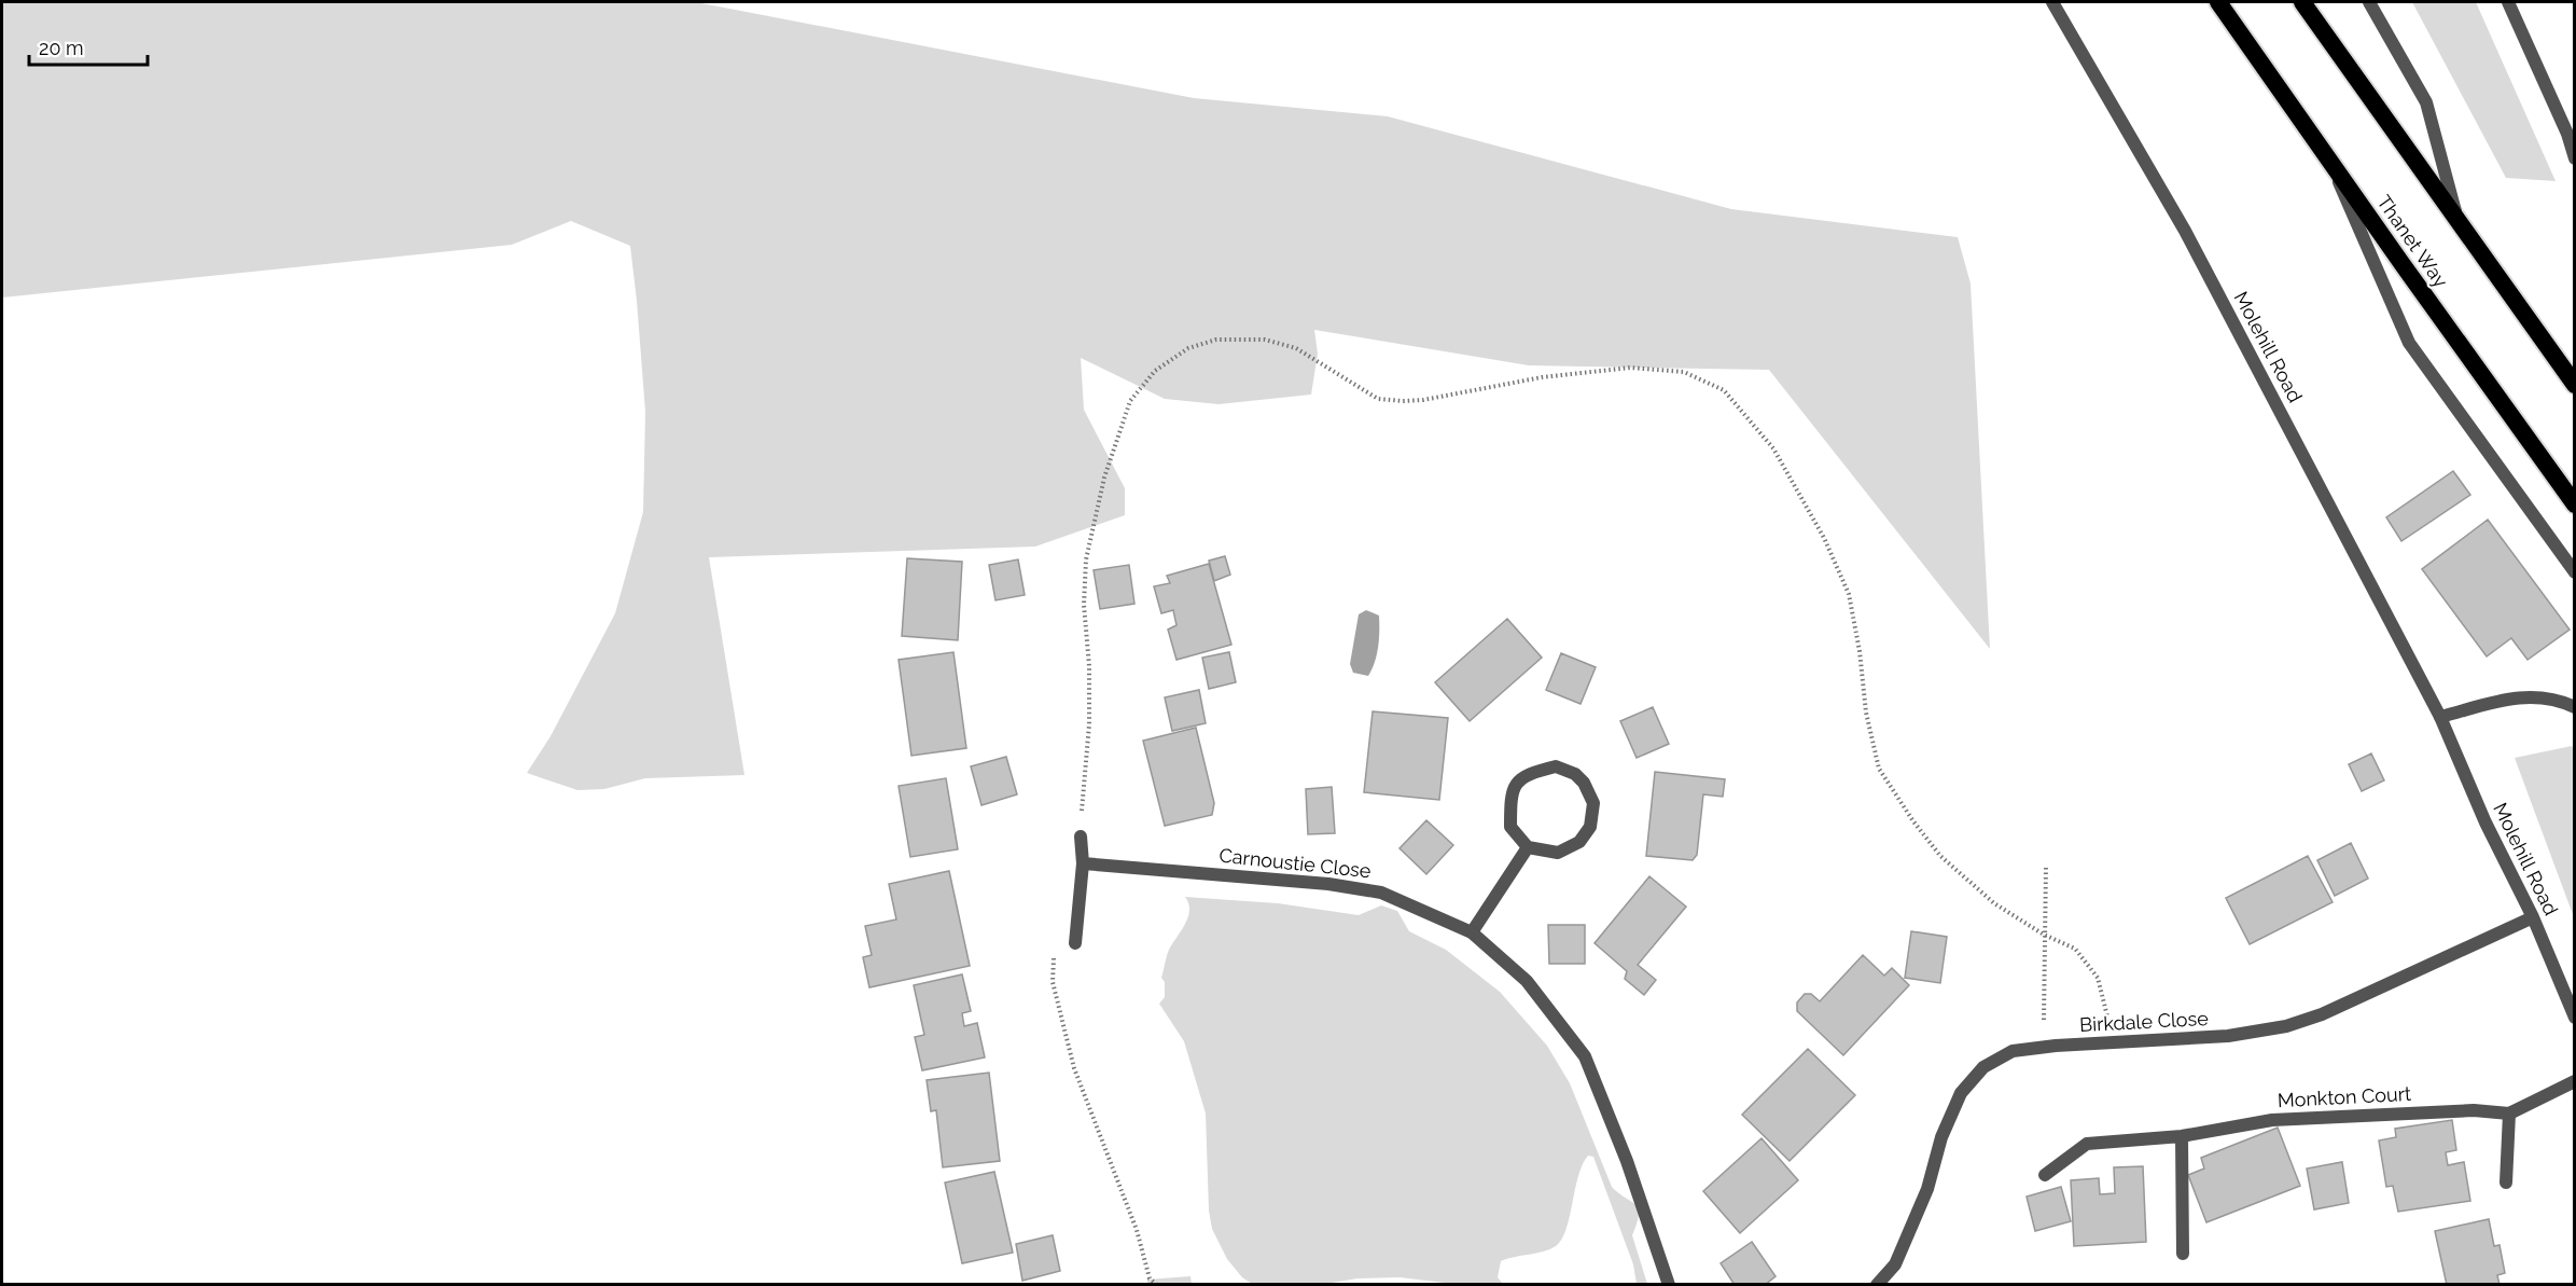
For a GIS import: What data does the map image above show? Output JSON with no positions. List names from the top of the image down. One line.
{"streets":{"highway":["Thanet Way"],"street":["Molehill Road","Carnoustie Close","Birkdale Close","Monkton Court"]},"crossings":[["Molehill Road","Birkdale Close"]],"scale_bar":"20 m"}
